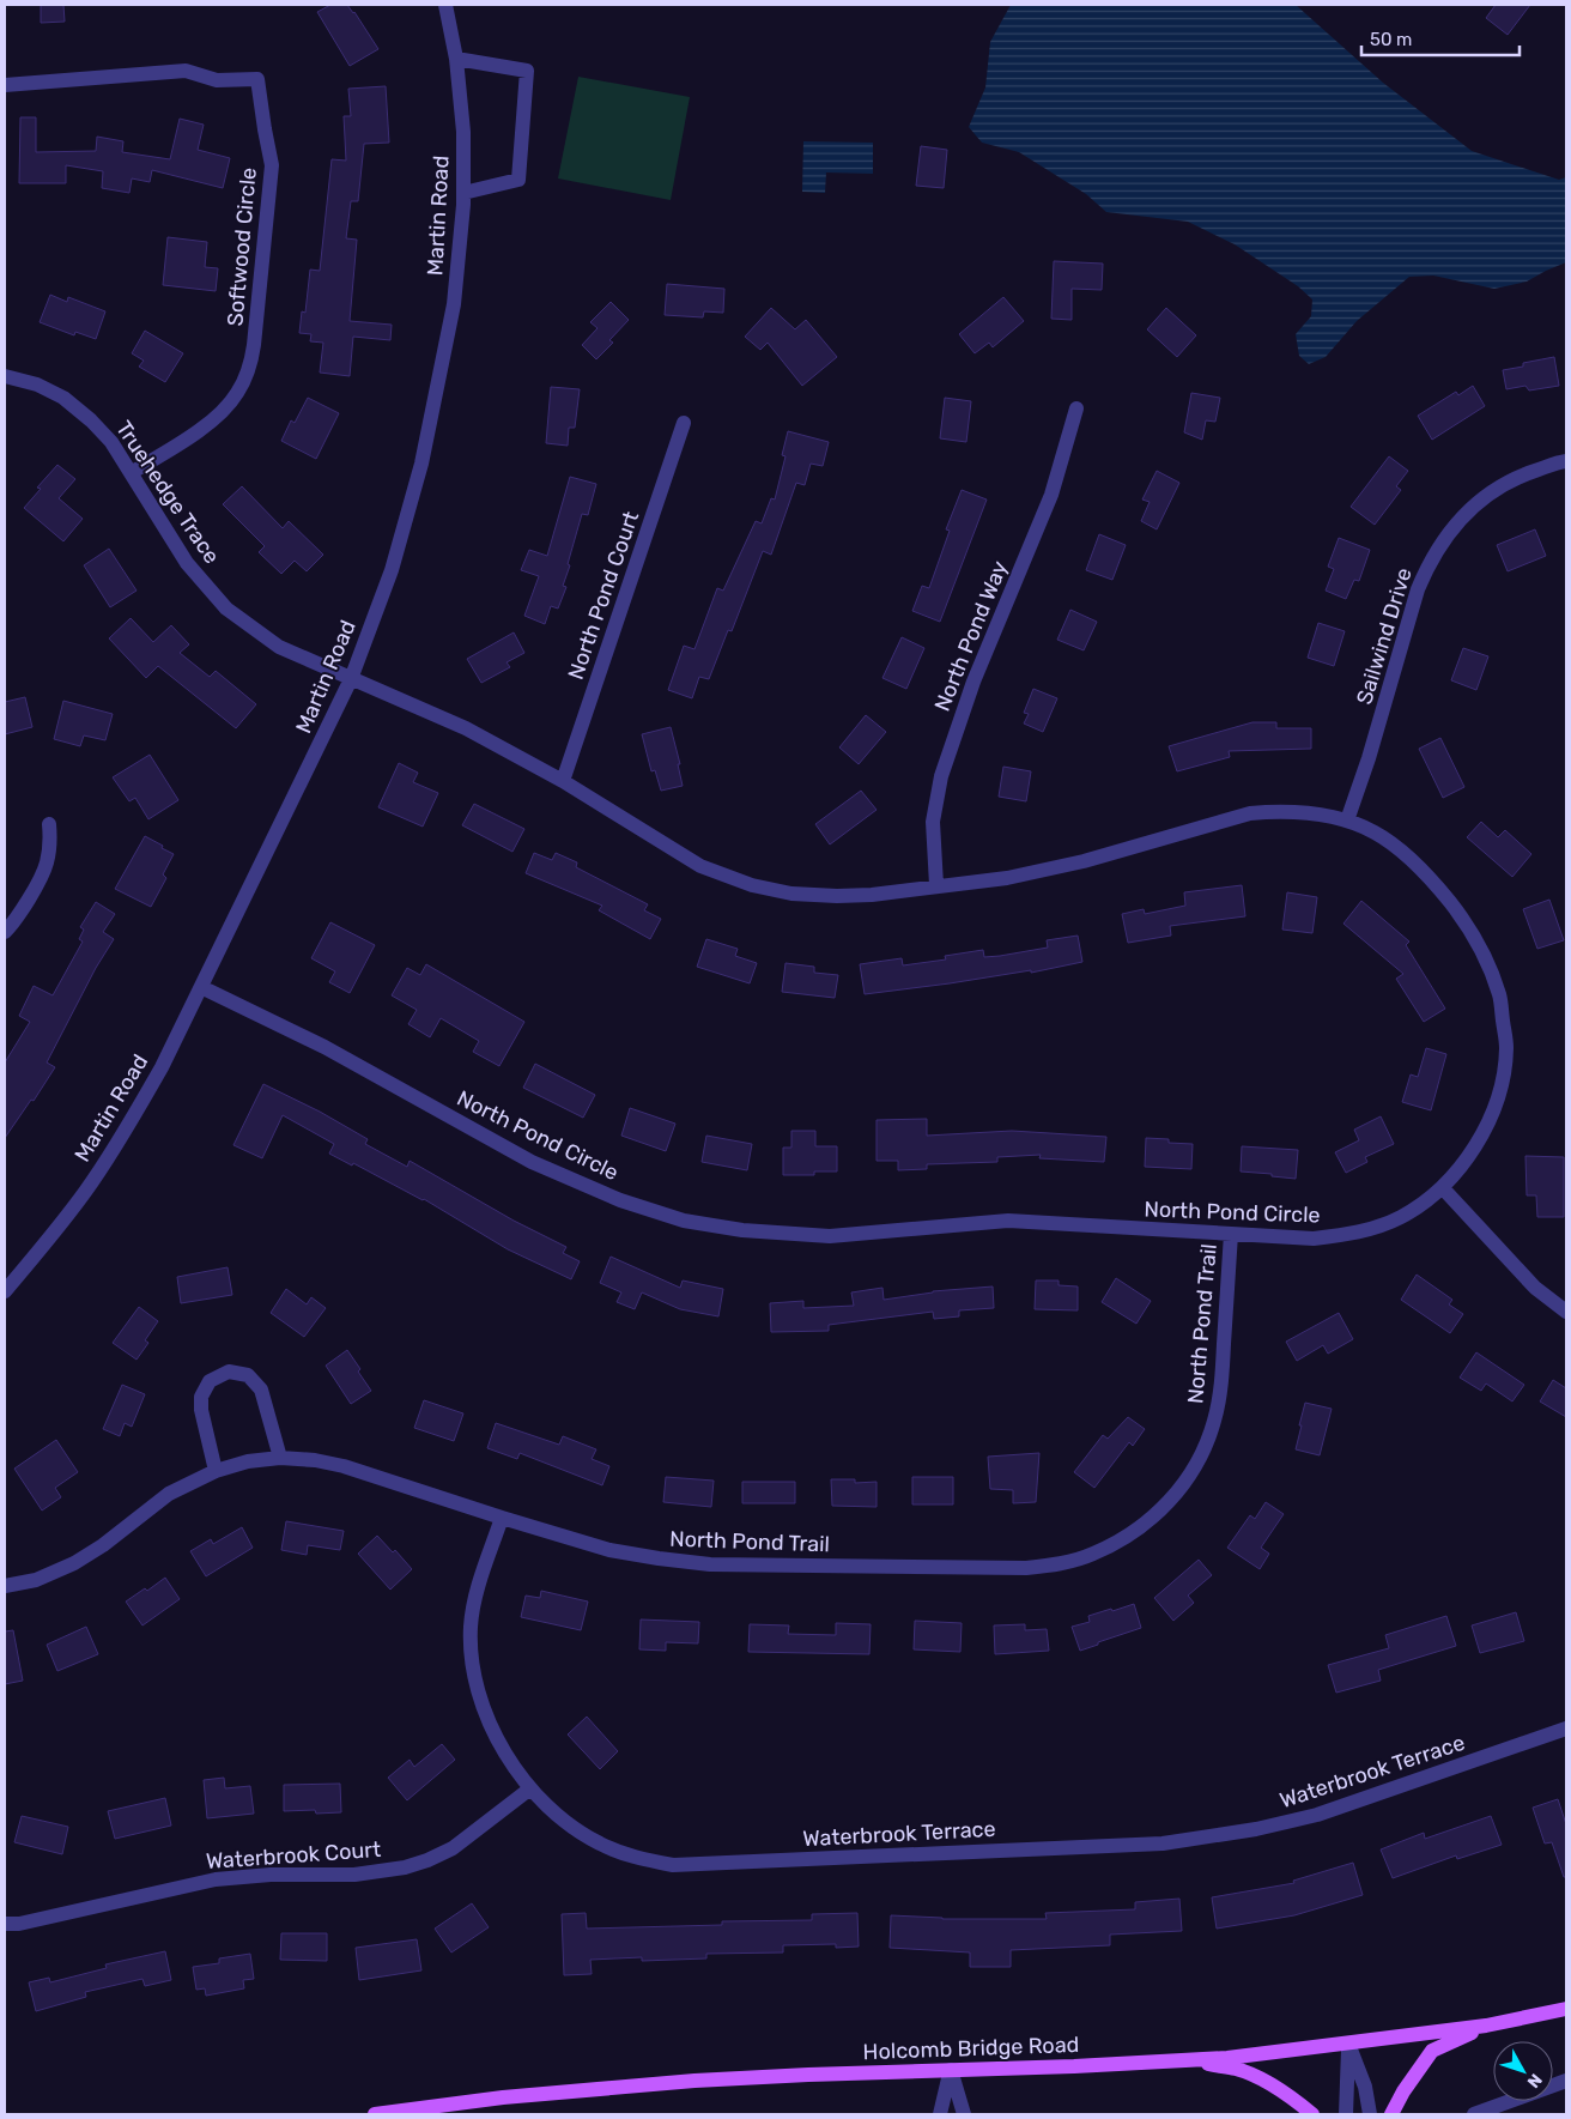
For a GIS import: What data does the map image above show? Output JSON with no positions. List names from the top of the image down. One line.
{"streets":{"main road":["Holcomb Bridge Road"],"street":["Martin Road","Softwood Circle","Truehedge Trace","North Pond Court","North Pond Way","Sailwind Drive","North Pond Circle","North Pond Trail","Waterbrook Terrace","Waterbrook Court"]},"crossings":[["Martin Road","Truehedge Trace"],["Martin Road","North Pond Circle"],["Softwood Circle","Truehedge Trace"],["Truehedge Trace","North Pond Circle"],["North Pond Court","North Pond Circle"],["North Pond Way","North Pond Circle"],["Sailwind Drive","North Pond Circle"],["North Pond Circle","North Pond Trail"],["North Pond Trail","Waterbrook Terrace"],["Waterbrook Terrace","Waterbrook Court"]],"scale_bar":"50 m","north":"bottom right"}
